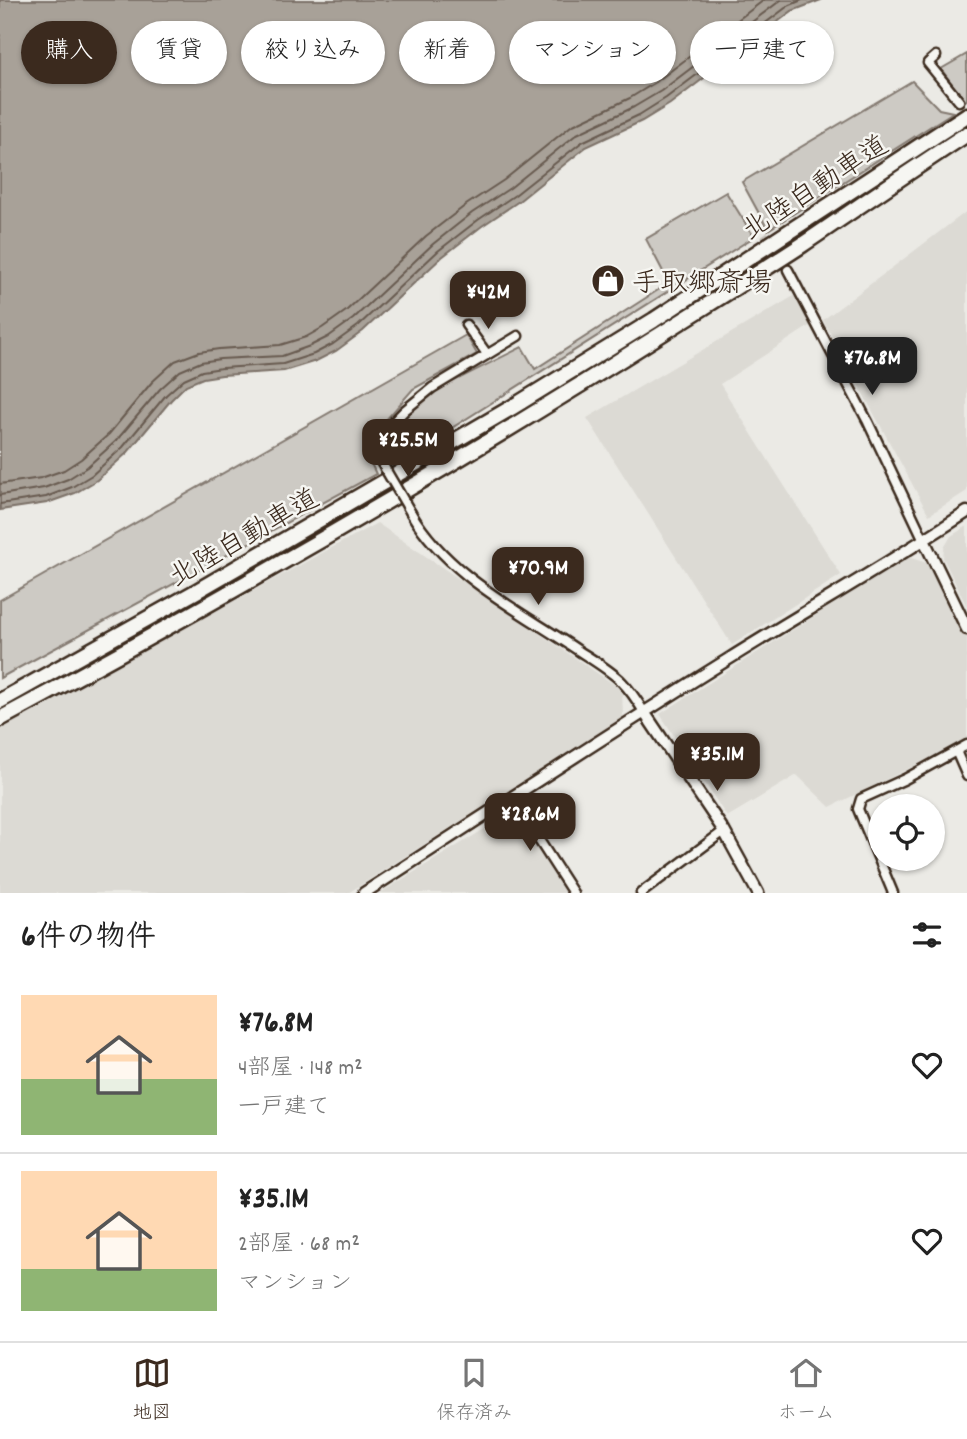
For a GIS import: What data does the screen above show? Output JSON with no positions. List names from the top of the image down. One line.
{"streets":{"highway":["北陸自動車道"]},"places":{"shop":["手取郷斎場"]},"page":{"chip":["購入","賃貸","絞り込み","新着","マンション","一戸建て"],"price":["¥42M","¥76.8M","¥25.5M","¥70.9M","¥35.1M","¥28.6M"],"heading":"6件の物件","list":[{"name":"¥76.8M","note":"4部屋 · 148 m² · 一戸建て"},{"name":"¥35.1M","note":"2部屋 · 68 m² · マンション"}],"tabs":["地図","保存済み","ホーム"]}}
